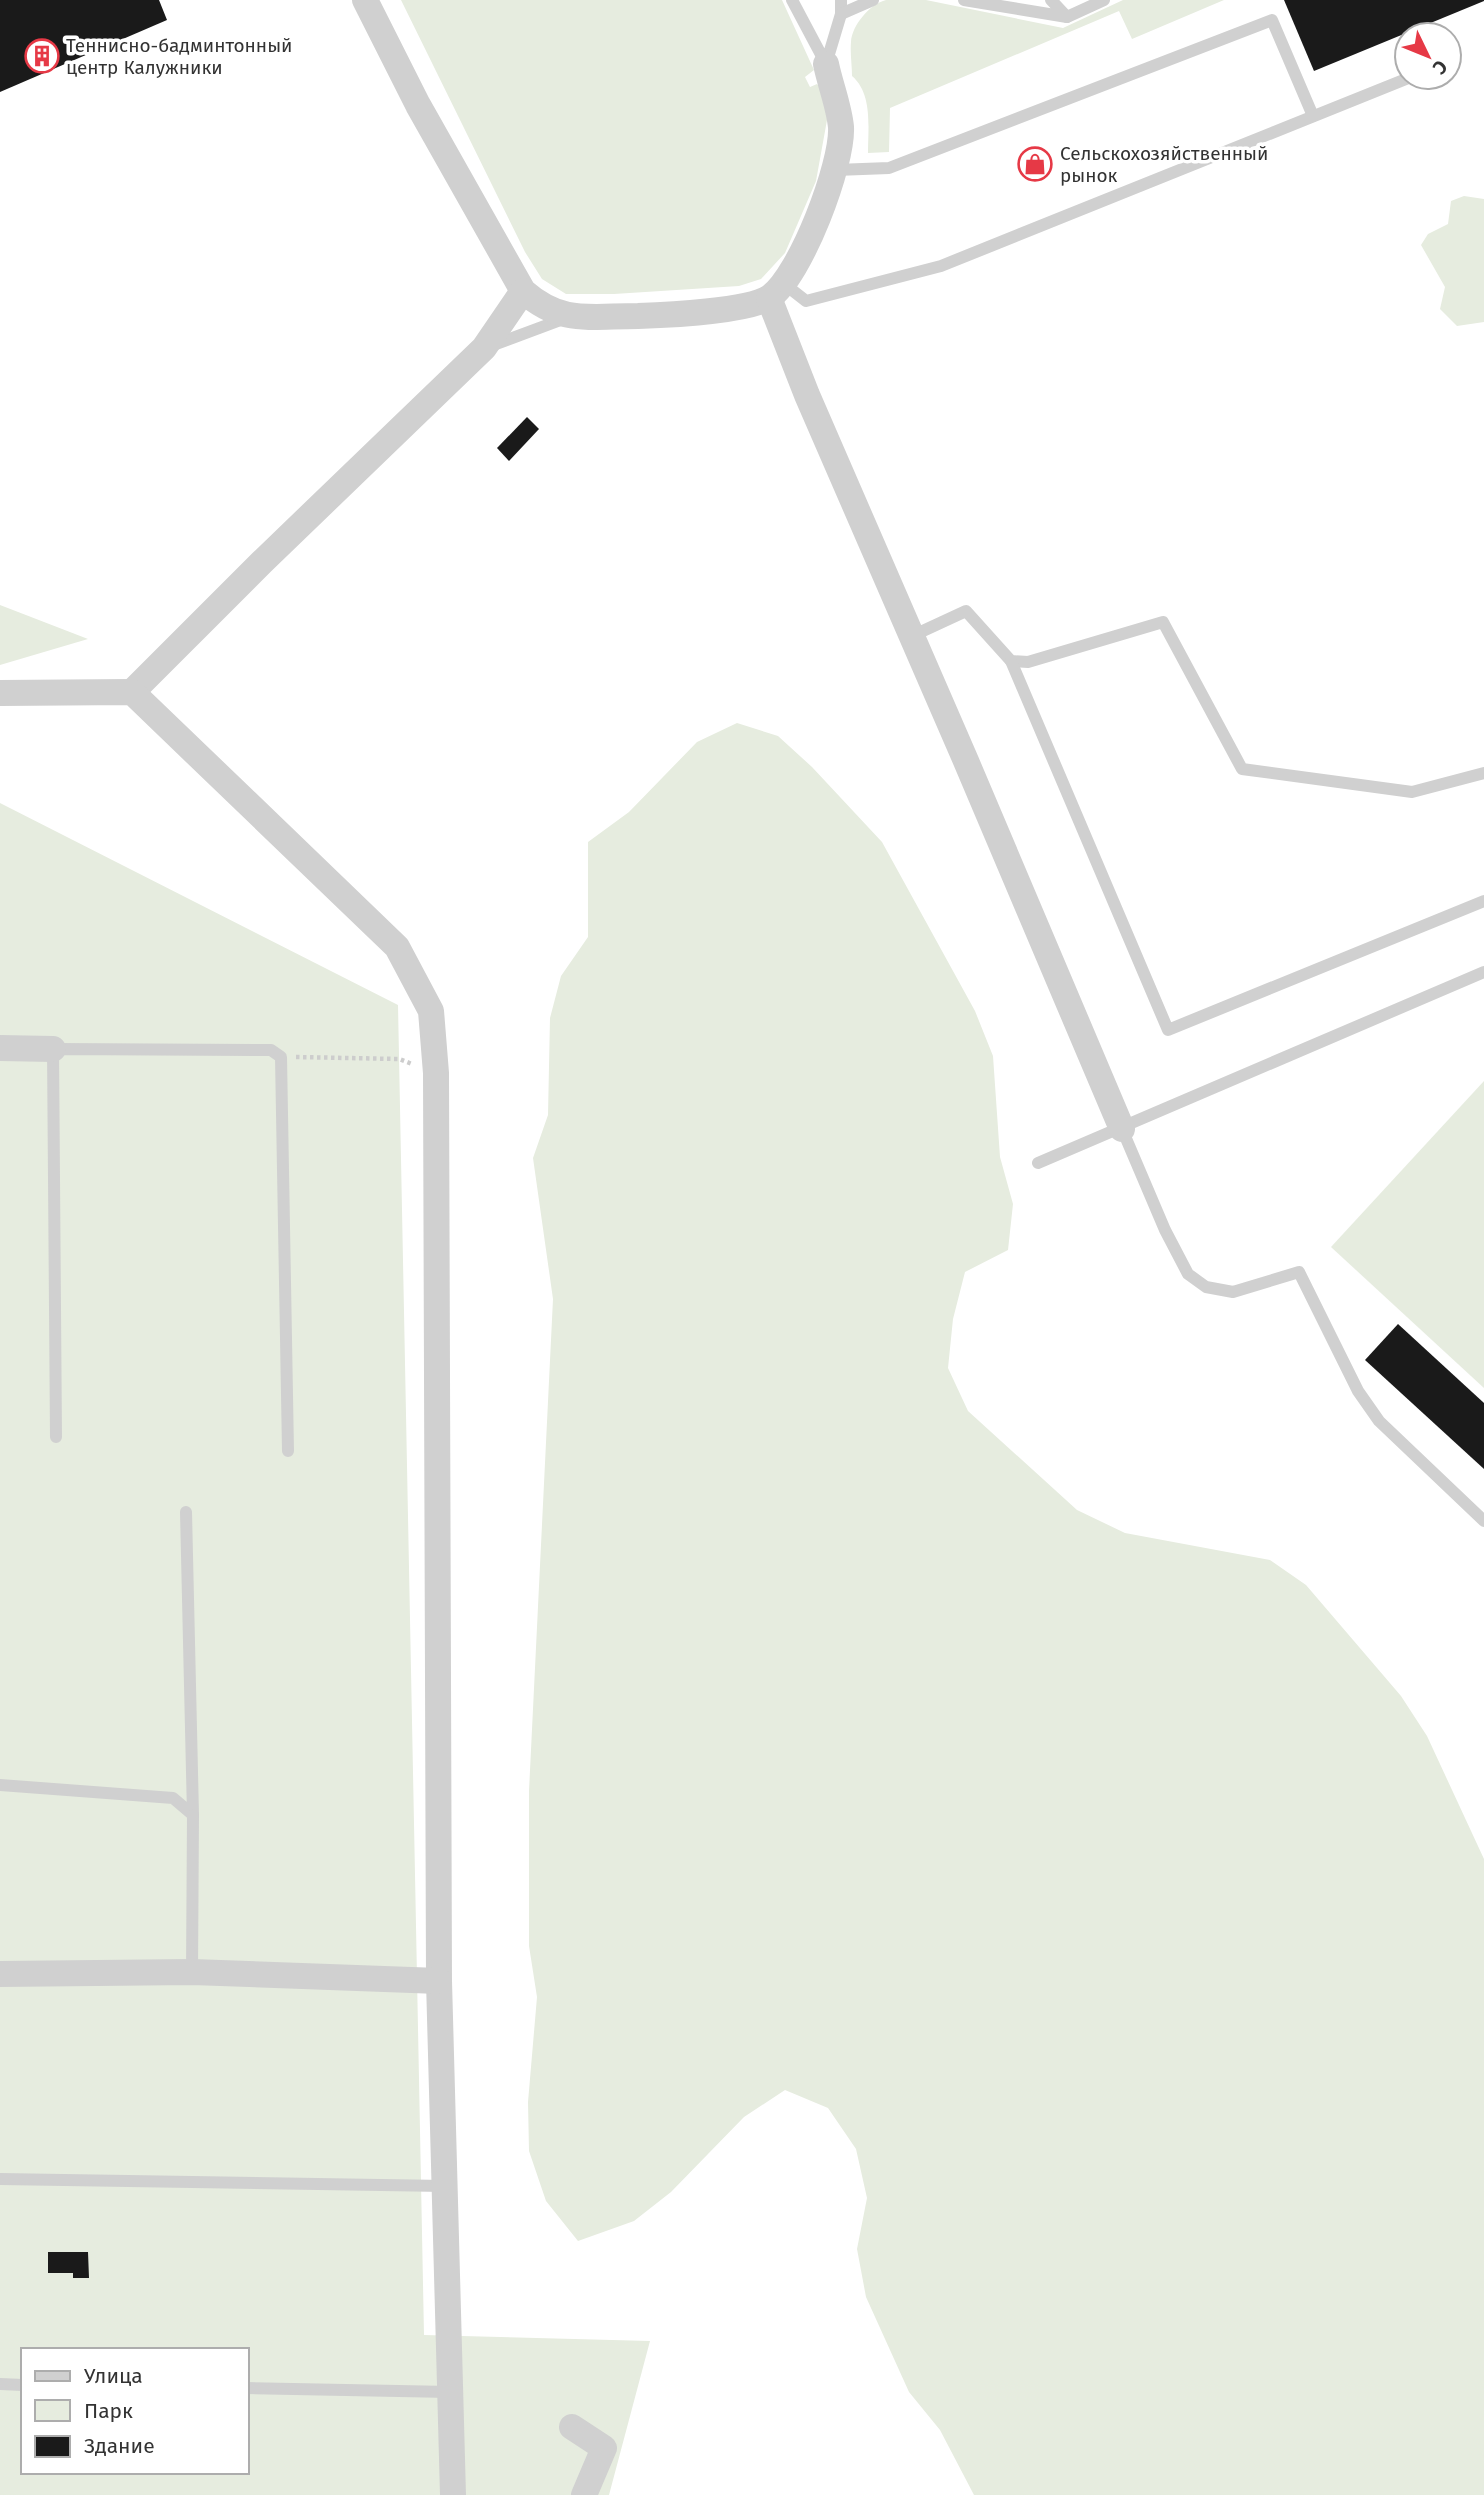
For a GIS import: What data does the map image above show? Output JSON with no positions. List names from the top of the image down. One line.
{"places":{"building":["Теннисно-бадминтонный центр Калужники"],"shop":["Сельскохозяйственный рынок"]},"legend":["Улица","Парк","Здание"],"north":"bottom right"}
